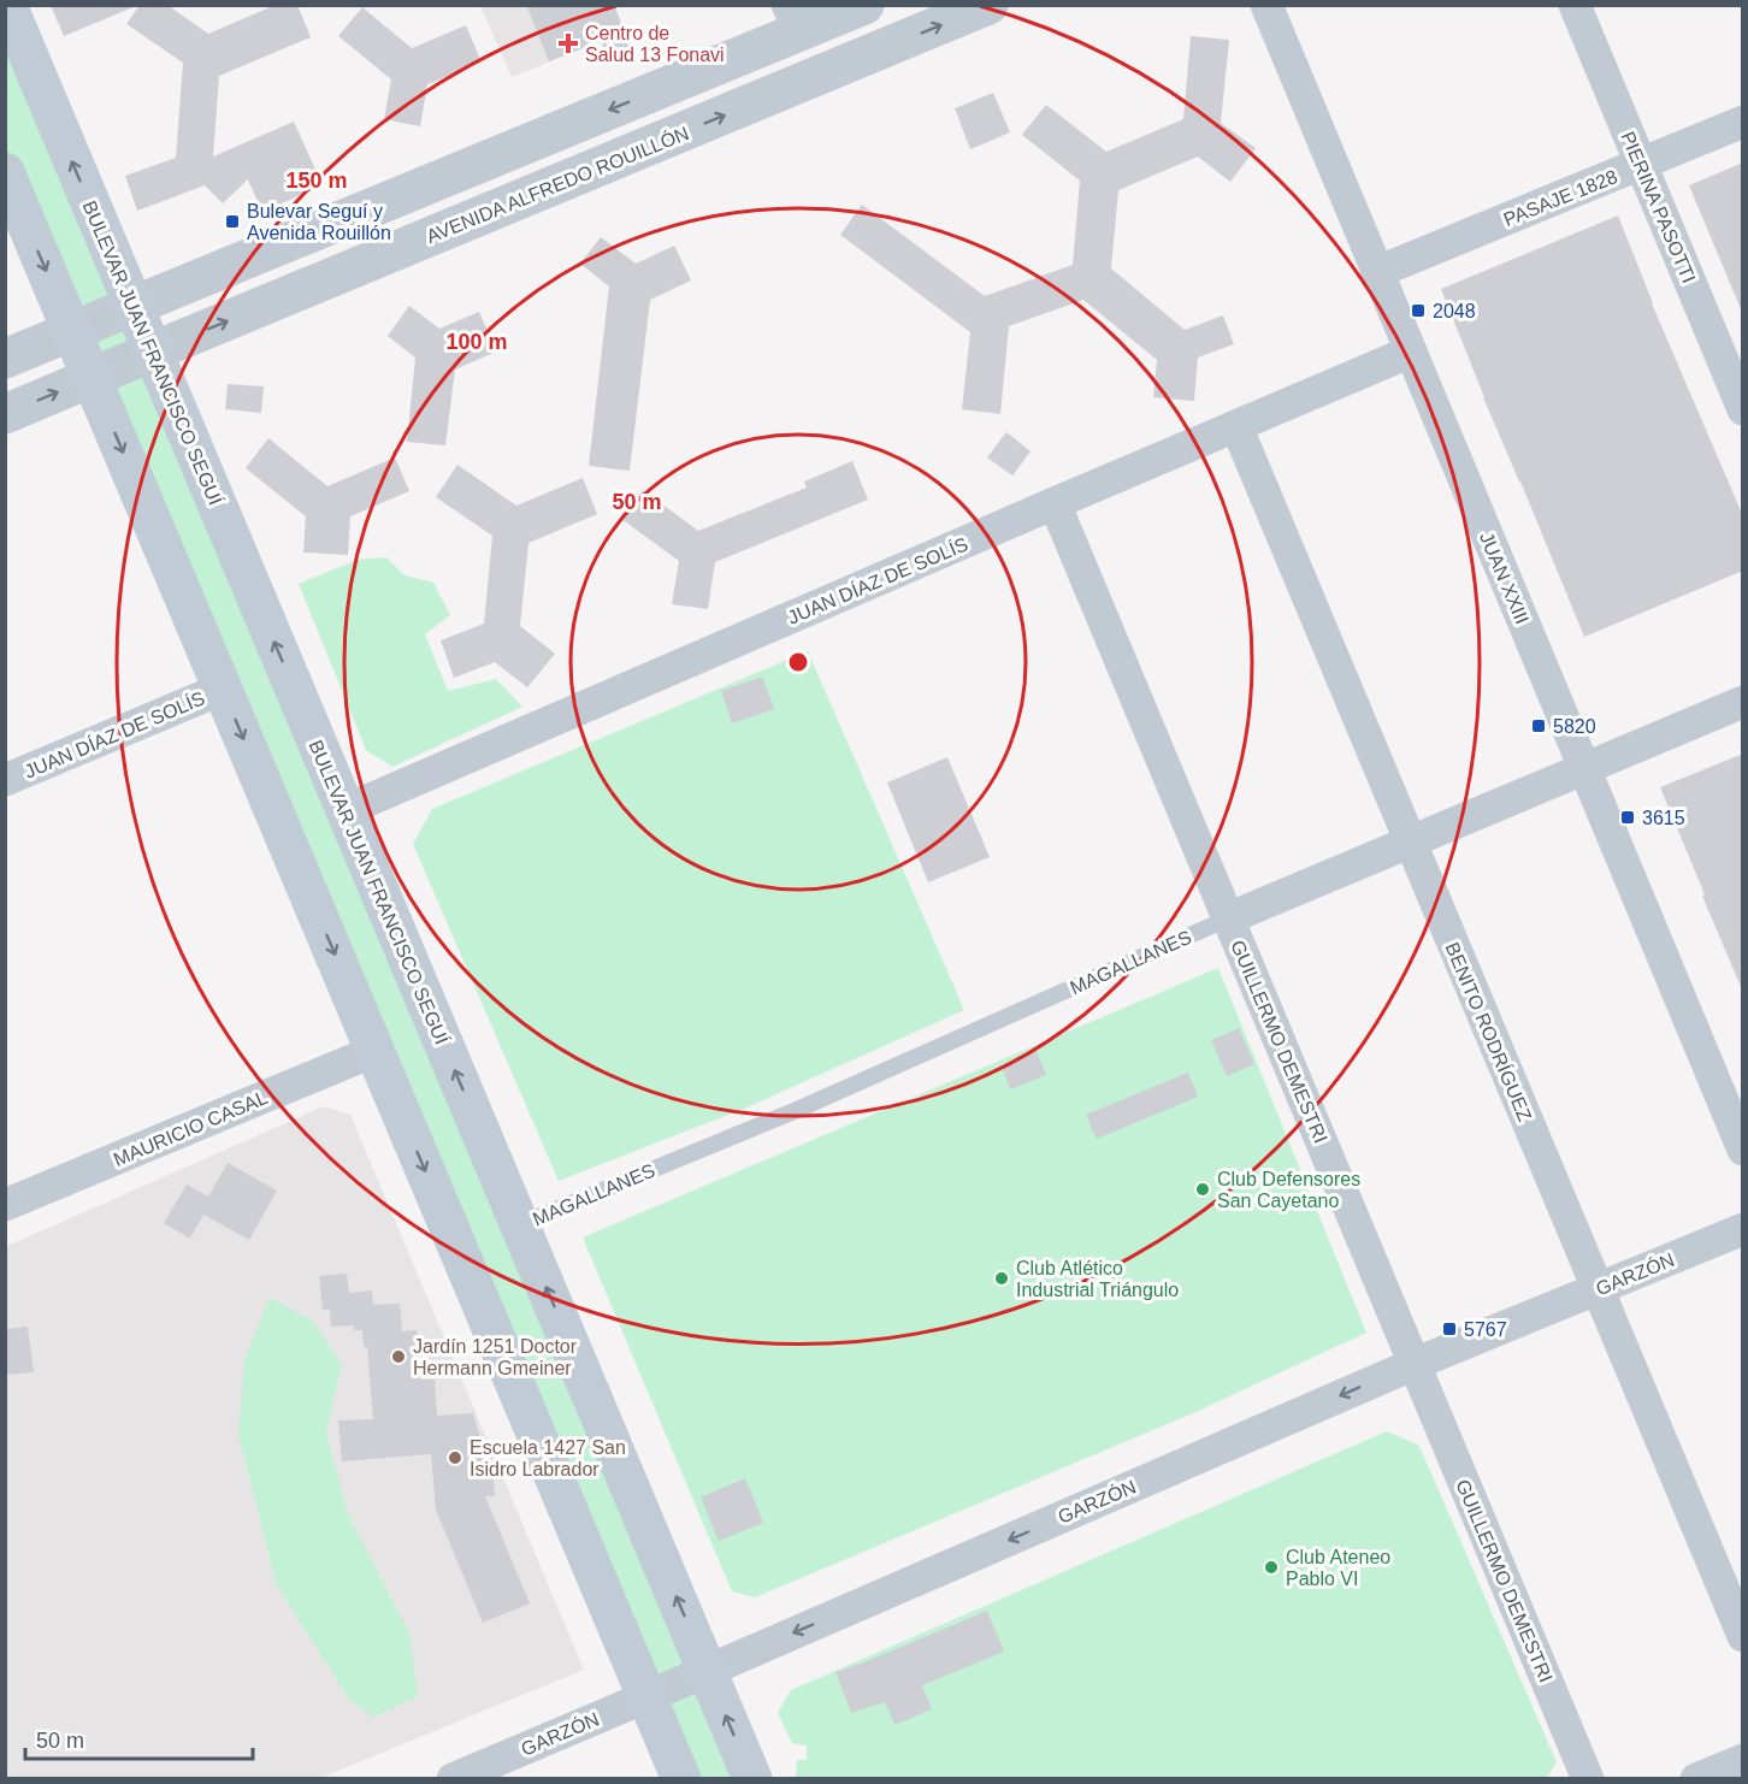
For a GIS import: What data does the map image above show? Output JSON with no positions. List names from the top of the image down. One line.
{"streets":{"main road":["BULEVAR JUAN FRANCISCO SEGUÍ"],"street":["AVENIDA ALFREDO ROUILLÓN","PASAJE 1828","PIERINA PASOTTI","JUAN XXIII","JUAN DÍAZ DE SOLÍS","MAGALLANES","BENITO RODRÍGUEZ","GUILLERMO DEMESTRI","MAURICIO CASAL","GARZÓN"]},"crossings":[["AVENIDA ALFREDO ROUILLÓN","BULEVAR JUAN FRANCISCO SEGUÍ"],["PASAJE 1828","PIERINA PASOTTI"],["PASAJE 1828","JUAN XXIII"],["BULEVAR JUAN FRANCISCO SEGUÍ","JUAN DÍAZ DE SOLÍS"],["BULEVAR JUAN FRANCISCO SEGUÍ","MAGALLANES"],["BULEVAR JUAN FRANCISCO SEGUÍ","GARZÓN"],["JUAN XXIII","JUAN DÍAZ DE SOLÍS"],["JUAN XXIII","MAGALLANES"],["JUAN DÍAZ DE SOLÍS","BENITO RODRÍGUEZ"],["JUAN DÍAZ DE SOLÍS","GUILLERMO DEMESTRI"],["MAGALLANES","BENITO RODRÍGUEZ"],["MAGALLANES","GUILLERMO DEMESTRI"],["BENITO RODRÍGUEZ","GARZÓN"],["GUILLERMO DEMESTRI","GARZÓN"]],"one_way":["GARZÓN"],"places":{"health":["Centro de Salud 13 Fonavi"],"transit":["Bulevar Seguí y Avenida Rouillón","2048","5820","3615","5767"],"other":["Club Defensores San Cayetano","Club Atlético Industrial Triángulo","Jardín 1251 Doctor Hermann Gmeiner","Escuela 1427 San Isidro Labrador","Club Ateneo Pablo VI"]},"scale_bar":"50 m","rings":["150 m","100 m","50 m"]}
